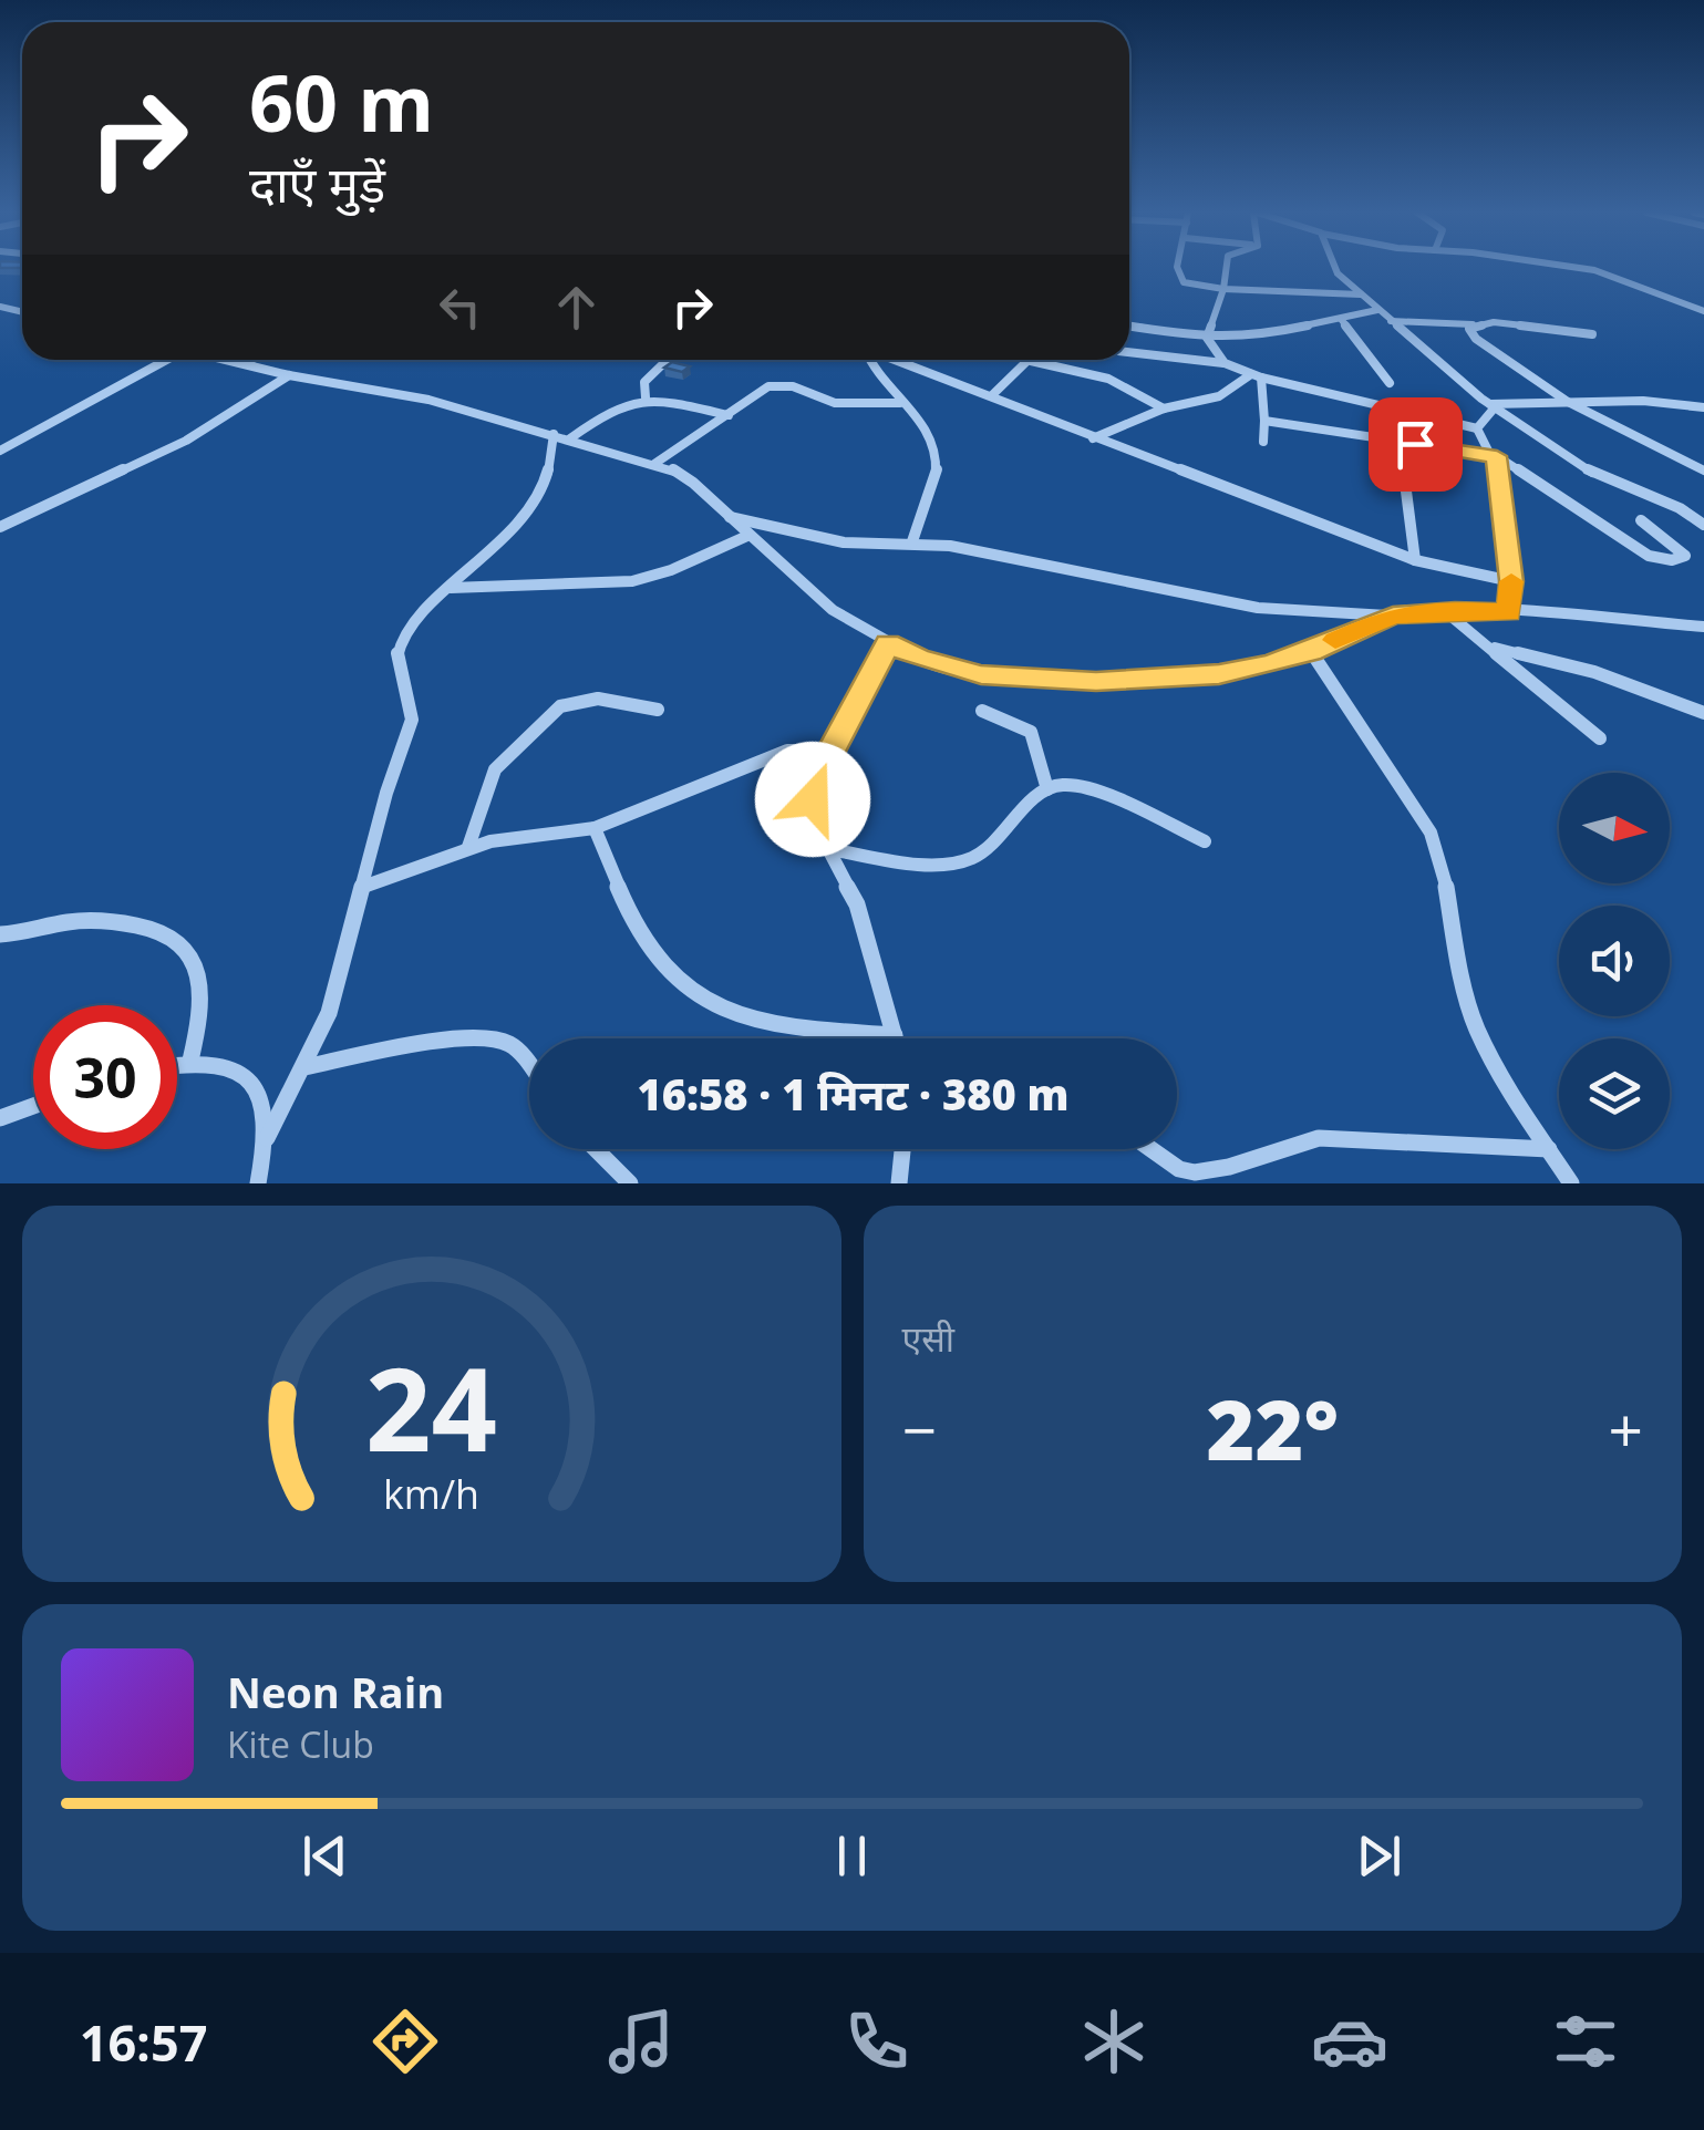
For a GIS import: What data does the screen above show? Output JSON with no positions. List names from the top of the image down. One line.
{"north":"right","page":{"turn":["60 m","दाएँ मुड़ें"],"limit":"30","trip":"16:58 · 1 मिनट · 380 m","tile":"एसी","heat":["−","22°","+"],"song":["Neon Rain","Kite Club"],"tabs":"16:57","gauge":["24","km/h"]}}
